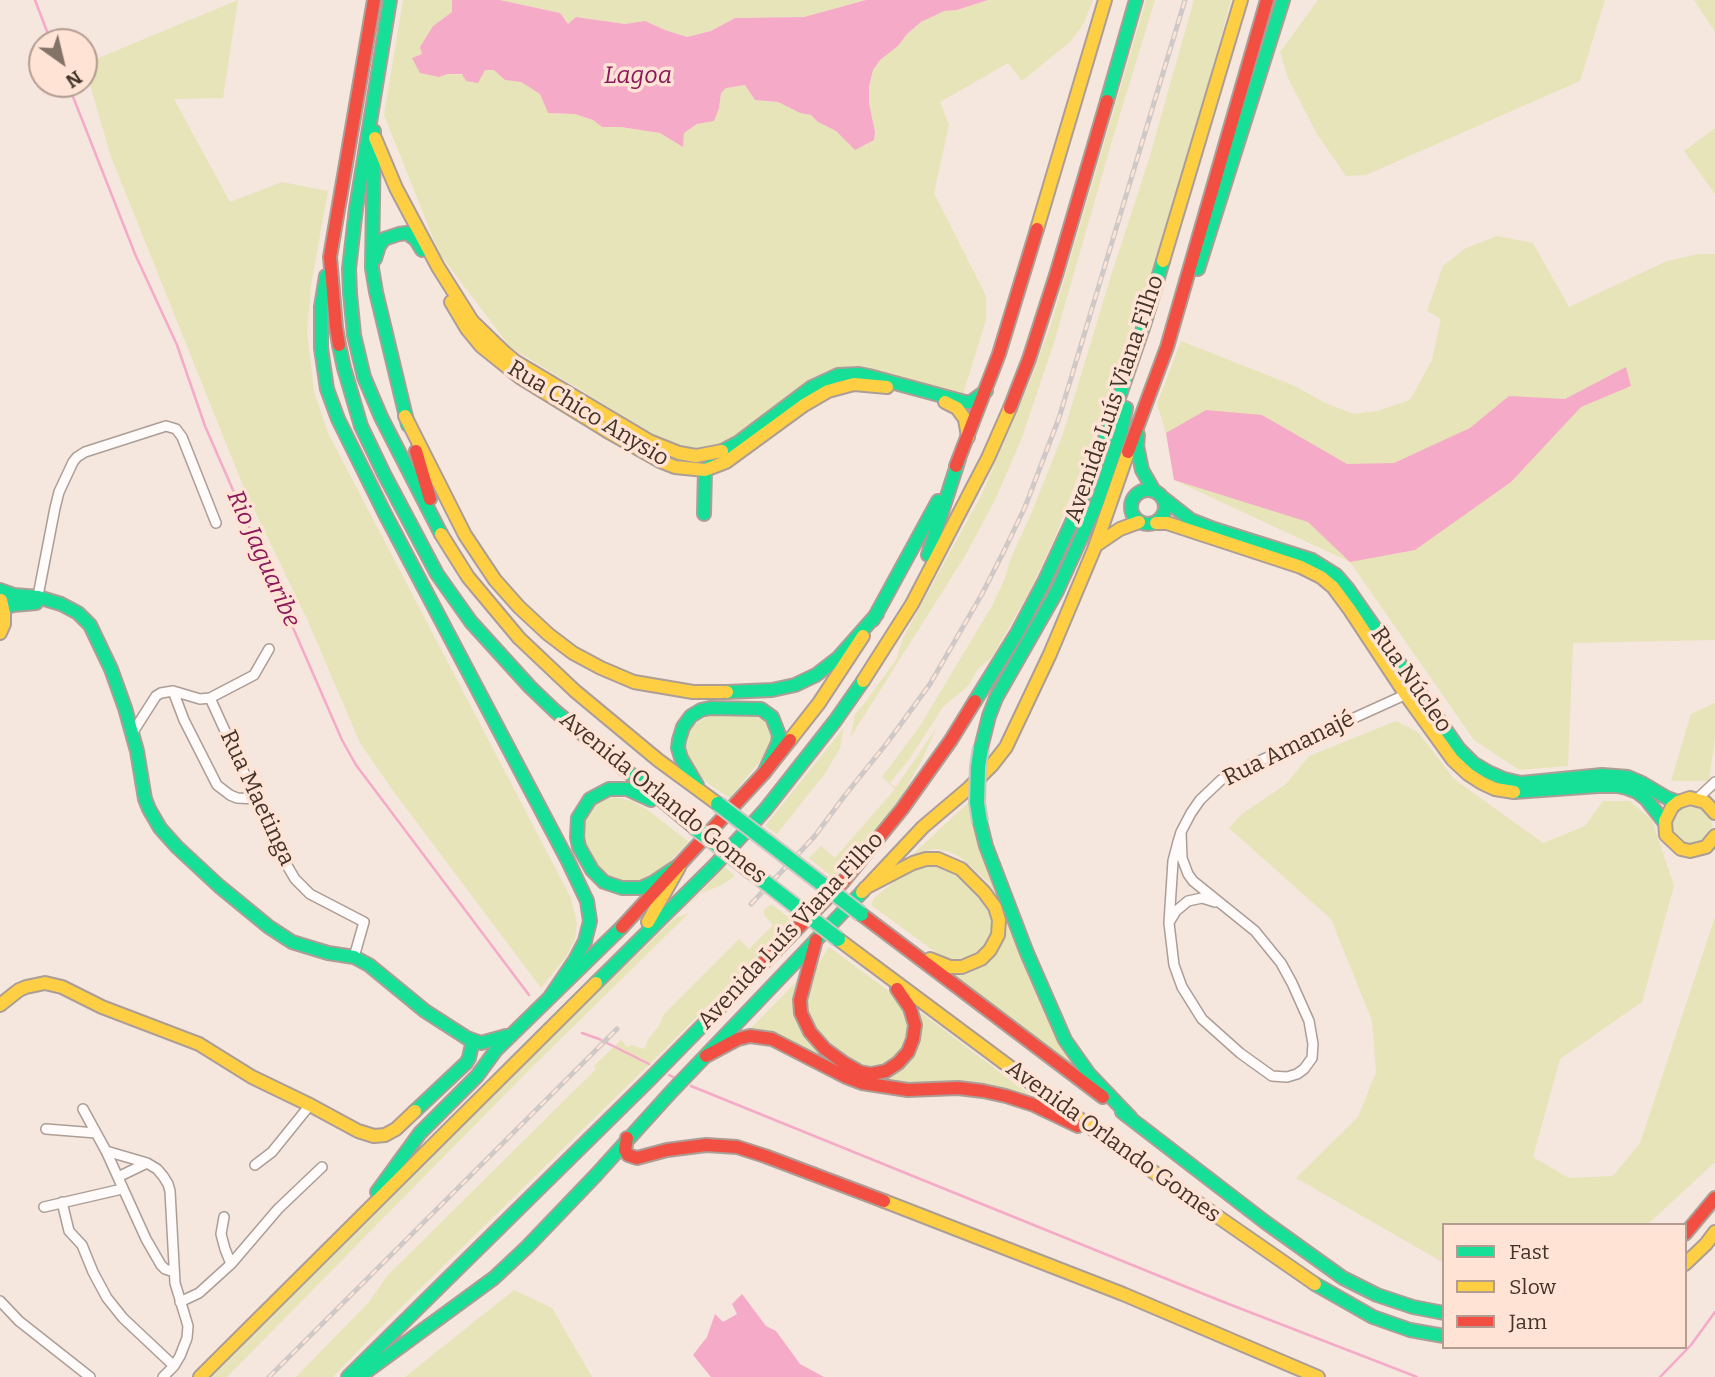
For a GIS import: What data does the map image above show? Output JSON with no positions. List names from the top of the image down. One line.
{"streets":{"main road":["Avenida Luís Viana Filho","Rua Chico Anysio","Rua Núcleo","Avenida Orlando Gomes"],"street":["Rua Amanajé","Rua Maetinga"]},"crossings":[["Avenida Luís Viana Filho","Rua Núcleo"],["Rua Núcleo","Rua Amanajé"]],"water":["Lagoa","Rio Jaguaribe"],"legend":["Fast","Slow","Jam"],"north":"bottom right"}
